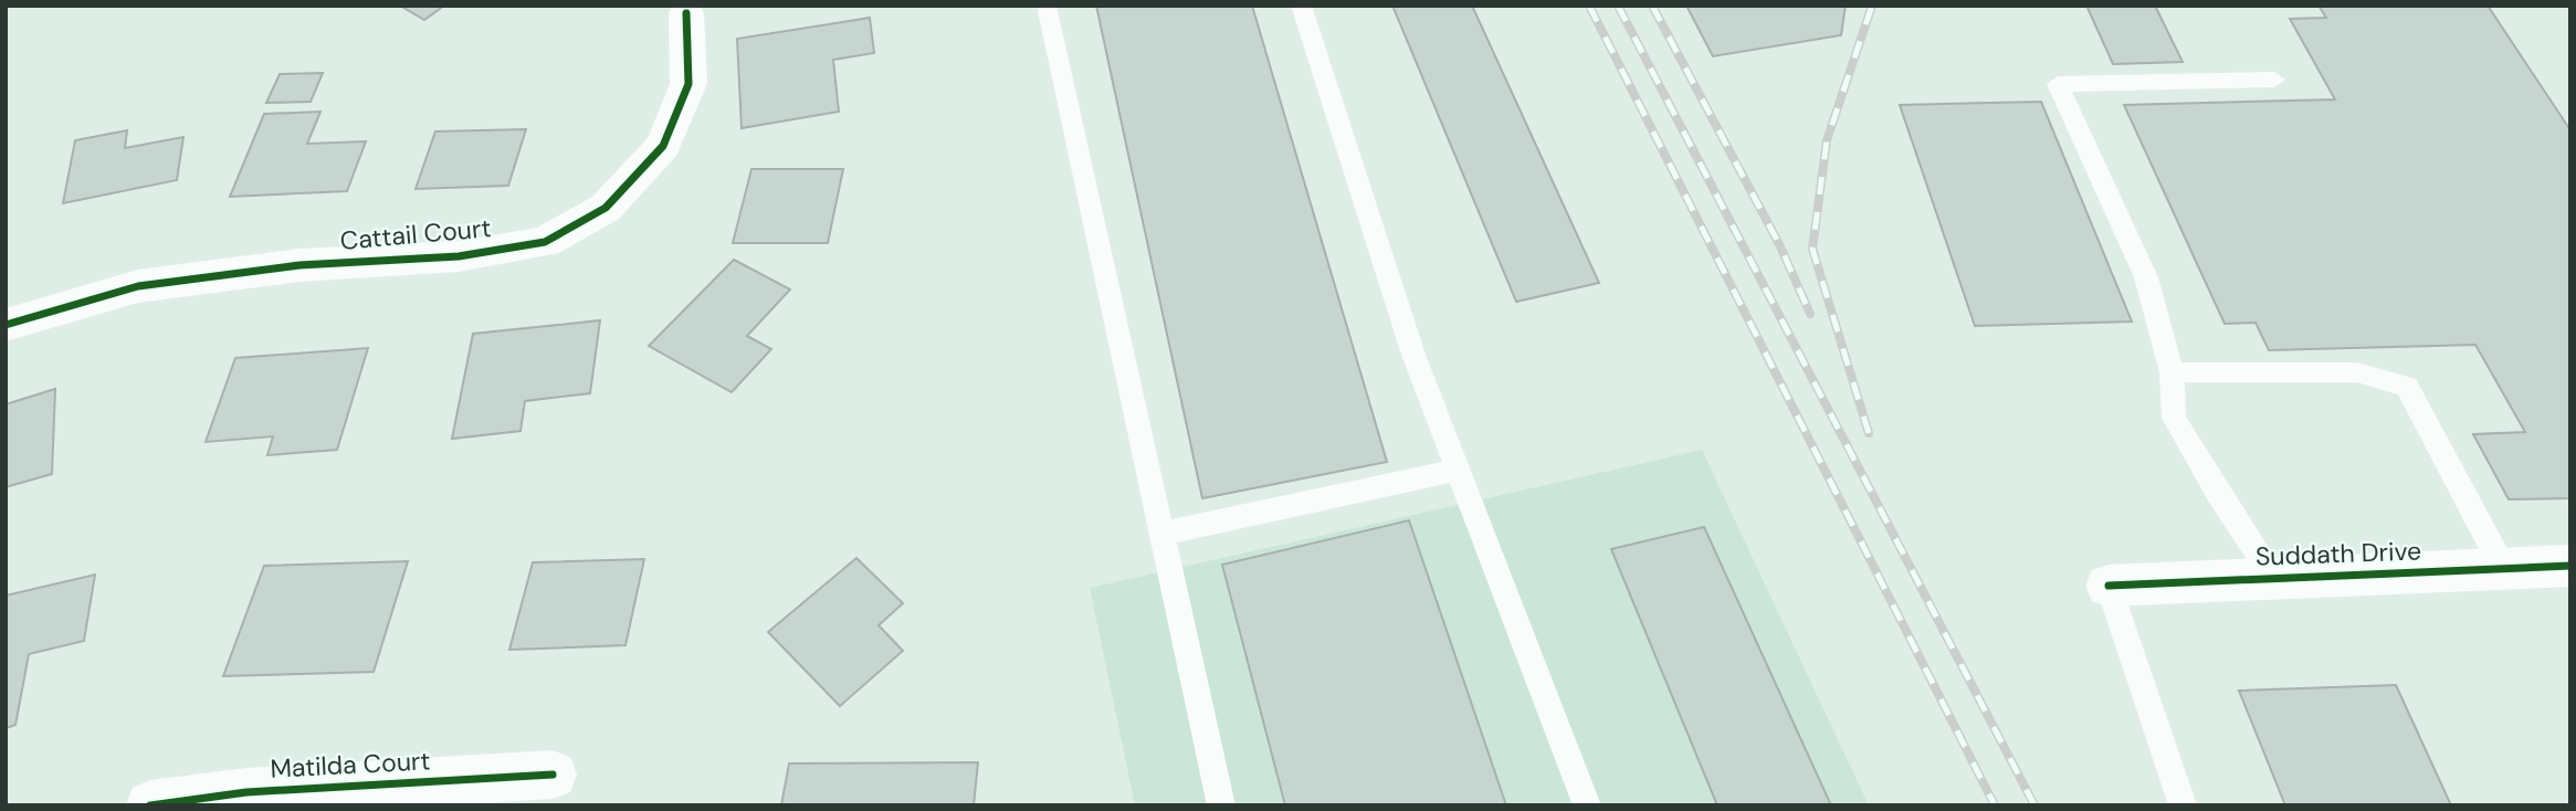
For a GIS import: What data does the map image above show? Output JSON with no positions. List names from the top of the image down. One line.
{"streets":{"street":["Cattail Court","Suddath Drive","Matilda Court"]}}
